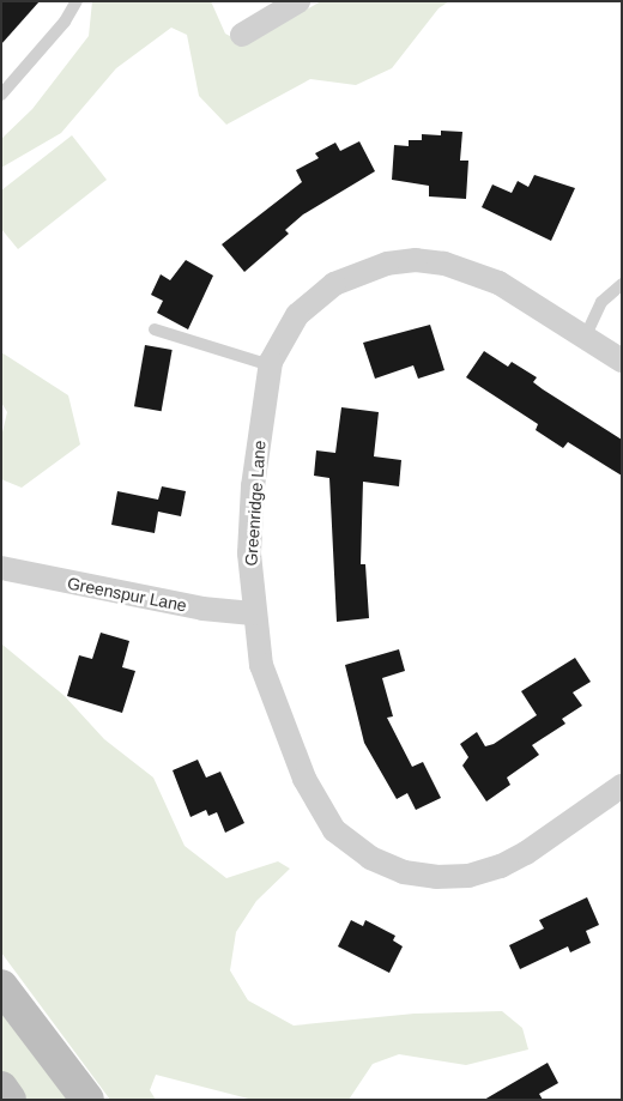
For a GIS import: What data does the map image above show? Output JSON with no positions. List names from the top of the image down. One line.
{"streets":{"street":["Greenridge Lane","Greenspur Lane"]},"crossings":[["Greenridge Lane","Greenspur Lane"]]}
